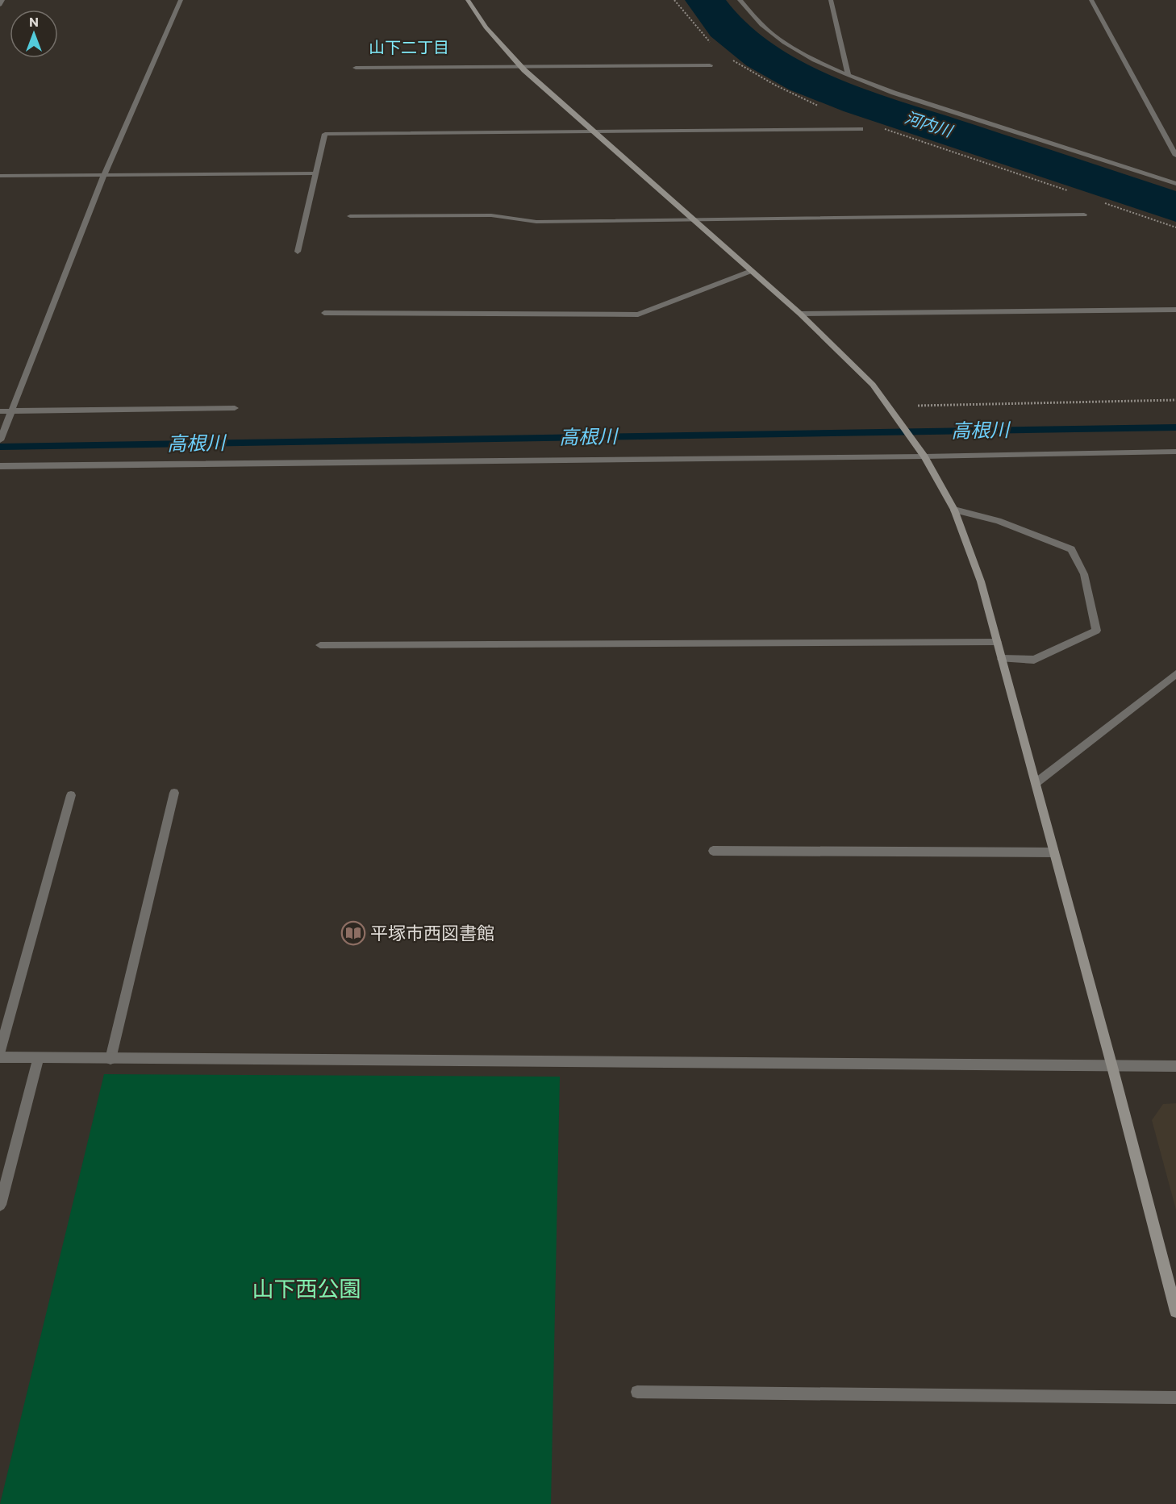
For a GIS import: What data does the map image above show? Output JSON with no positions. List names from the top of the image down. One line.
{"districts":["山下二丁目"],"water":["河内川","高根川"],"parks":["山下西公園"],"places":{"library":["平塚市西図書館"]},"north":"top"}
